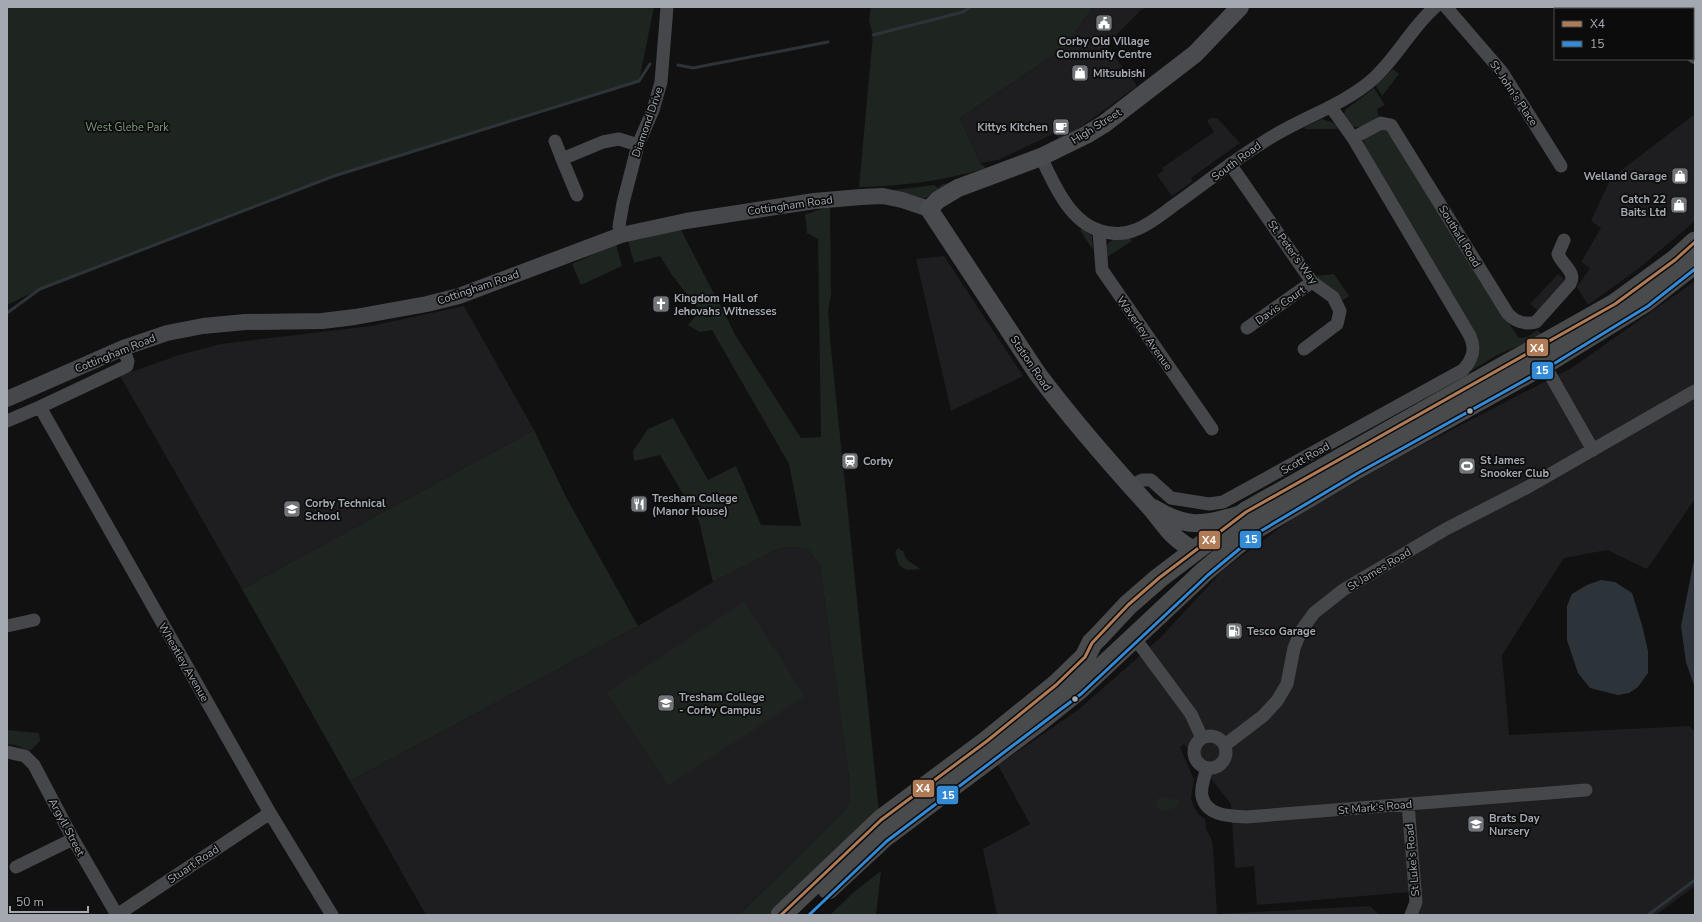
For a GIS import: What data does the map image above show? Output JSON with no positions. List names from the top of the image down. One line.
{"streets":{"main road":["High Street","Station Road"],"street":["St. John's Place","Diamond Drive","South Road","Cottingham Road","Southall Road","St. Peter's Way","Davis Court","Waverley Avenue","Scott Road","St James Road","Wheatley Avenue","St Mark's Road","Argyll Street","St Luke's Road","Stuart Road"]},"crossings":[["Diamond Drive","Cottingham Road"],["High Street","South Road"],["High Street","Cottingham Road"],["High Street","Station Road"],["South Road","St. Peter's Way"],["South Road","Waverley Avenue"],["Cottingham Road","Station Road"],["Southall Road","Scott Road"],["St. Peter's Way","Davis Court"],["Station Road","Scott Road"],["St James Road","St Mark's Road"],["Wheatley Avenue","Stuart Road"],["St Mark's Road","St Luke's Road"],["Argyll Street","Stuart Road"]],"parks":["West Glebe Park"],"places":{"public building":["Corby Old Village Community Centre"],"shop":["Mitsubishi","Welland Garage","Catch 22 Baits Ltd"],"cafe":["Kittys Kitchen"],"church":["Kingdom Hall of Jehovahs Witnesses"],"station":["Corby"],"sports":["St James Snooker Club"],"restaurant":["Tresham College (Manor House)"],"school or university":["Corby Technical School","Tresham College - Corby Campus","Brats Day Nursery"],"fuel station":["Tesco Garage"]},"lines":["transit line X4","transit line 15"],"legend":["X4","15"],"scale_bar":"50 m"}
